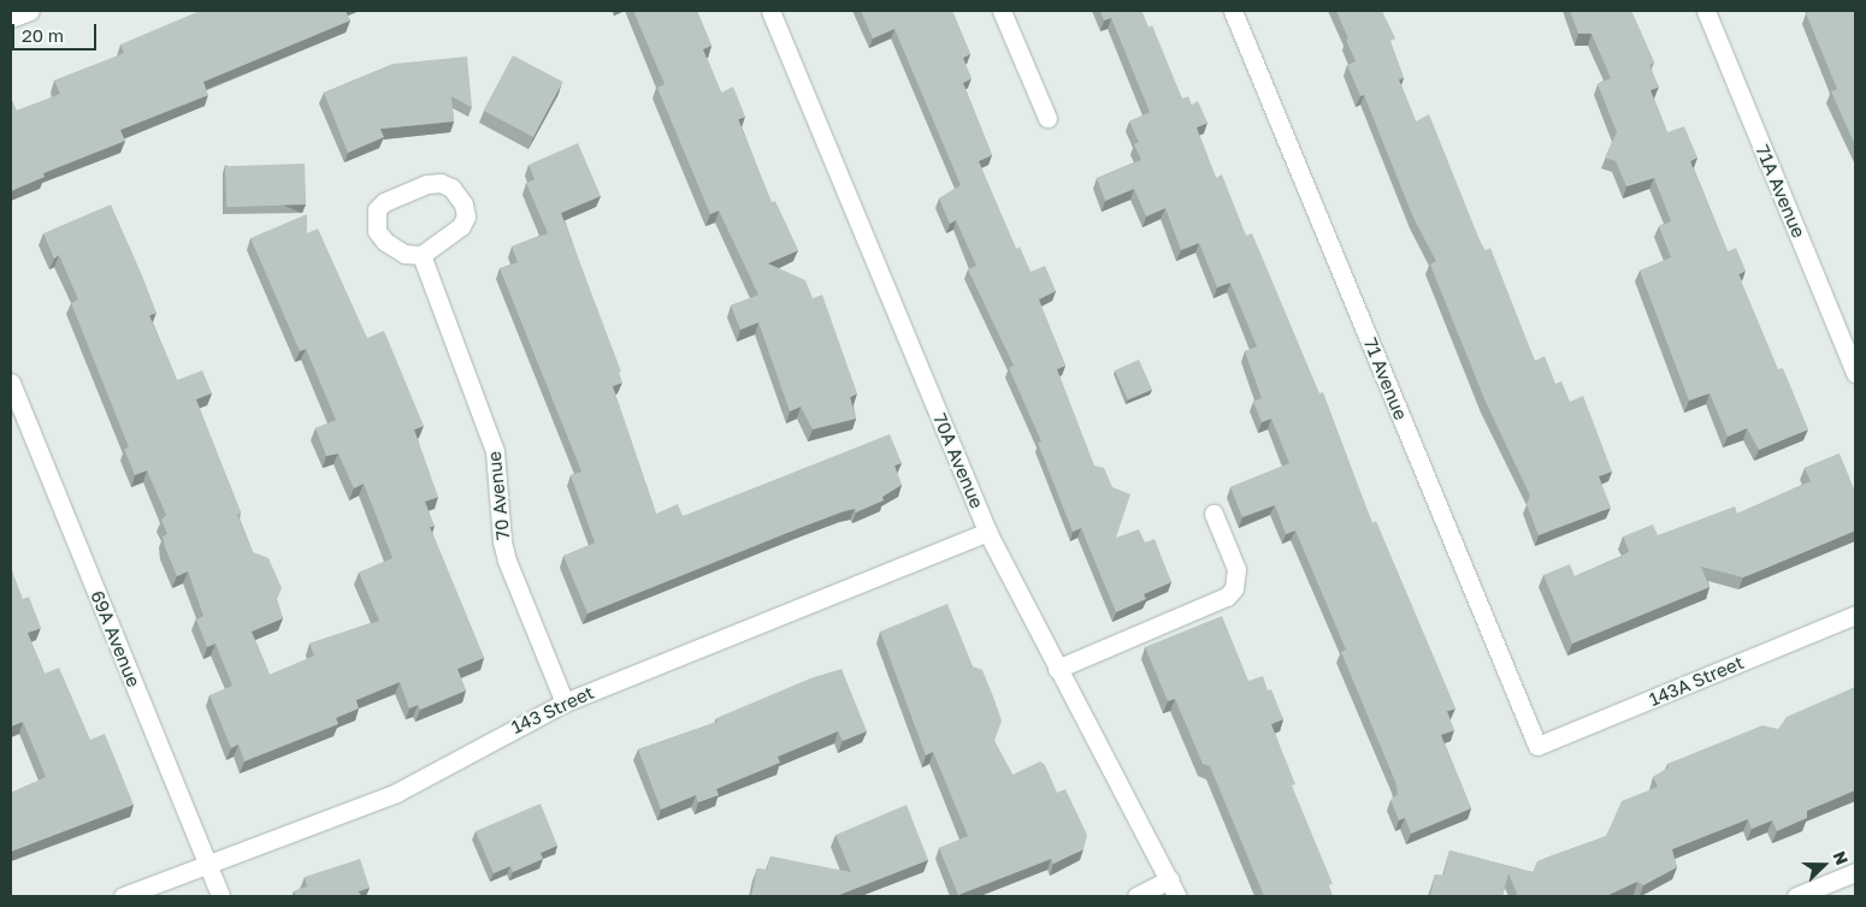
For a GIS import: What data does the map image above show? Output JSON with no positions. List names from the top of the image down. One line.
{"streets":{"street":["71A Avenue","71 Avenue","70A Avenue","70 Avenue","69A Avenue","143A Street","143 Street"]},"crossings":[["71 Avenue","143A Street"],["70A Avenue","143 Street"],["70 Avenue","143 Street"],["69A Avenue","143 Street"]],"scale_bar":"20 m","north":"right"}
